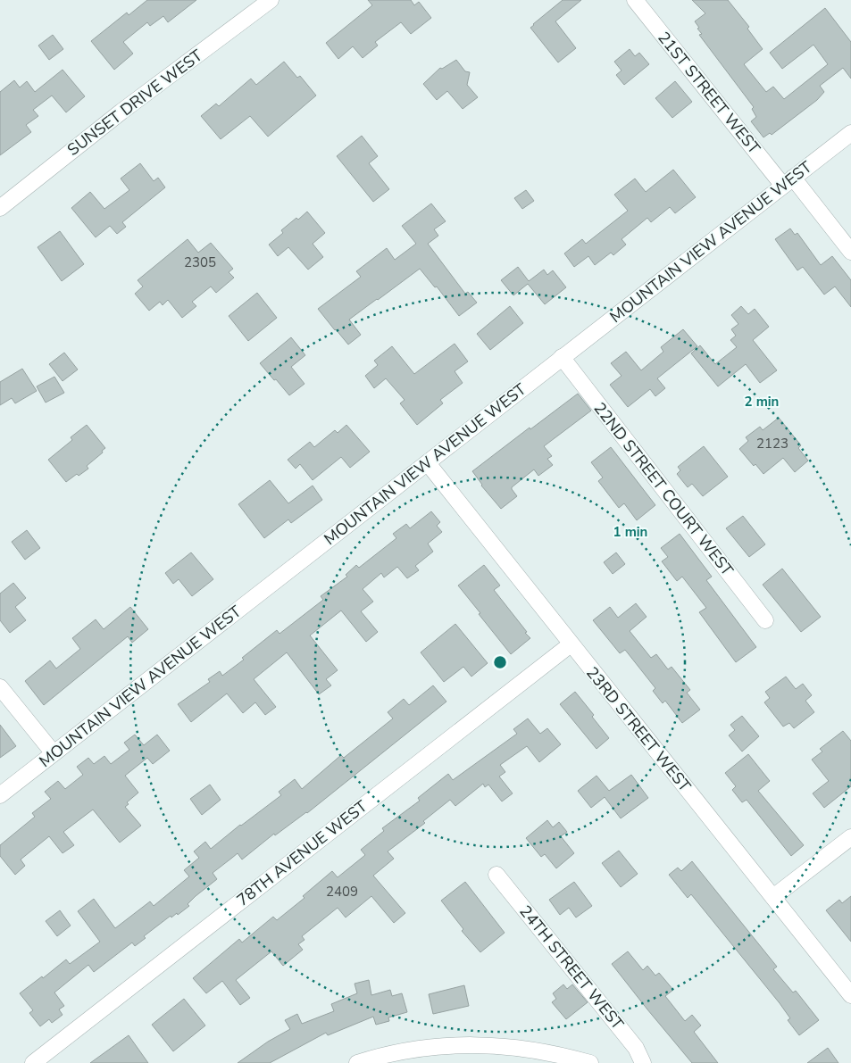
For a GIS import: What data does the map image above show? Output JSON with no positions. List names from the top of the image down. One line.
{"streets":{"street":["21ST STREET WEST","SUNSET DRIVE WEST","MOUNTAIN VIEW AVENUE WEST","22ND STREET COURT WEST","23RD STREET WEST","78TH AVENUE WEST","24TH STREET WEST"]},"crossings":[["21ST STREET WEST","MOUNTAIN VIEW AVENUE WEST"],["MOUNTAIN VIEW AVENUE WEST","22ND STREET COURT WEST"],["MOUNTAIN VIEW AVENUE WEST","23RD STREET WEST"],["23RD STREET WEST","78TH AVENUE WEST"]],"house_numbers":["2305","2123","2409"],"rings":["2 min","1 min"]}
